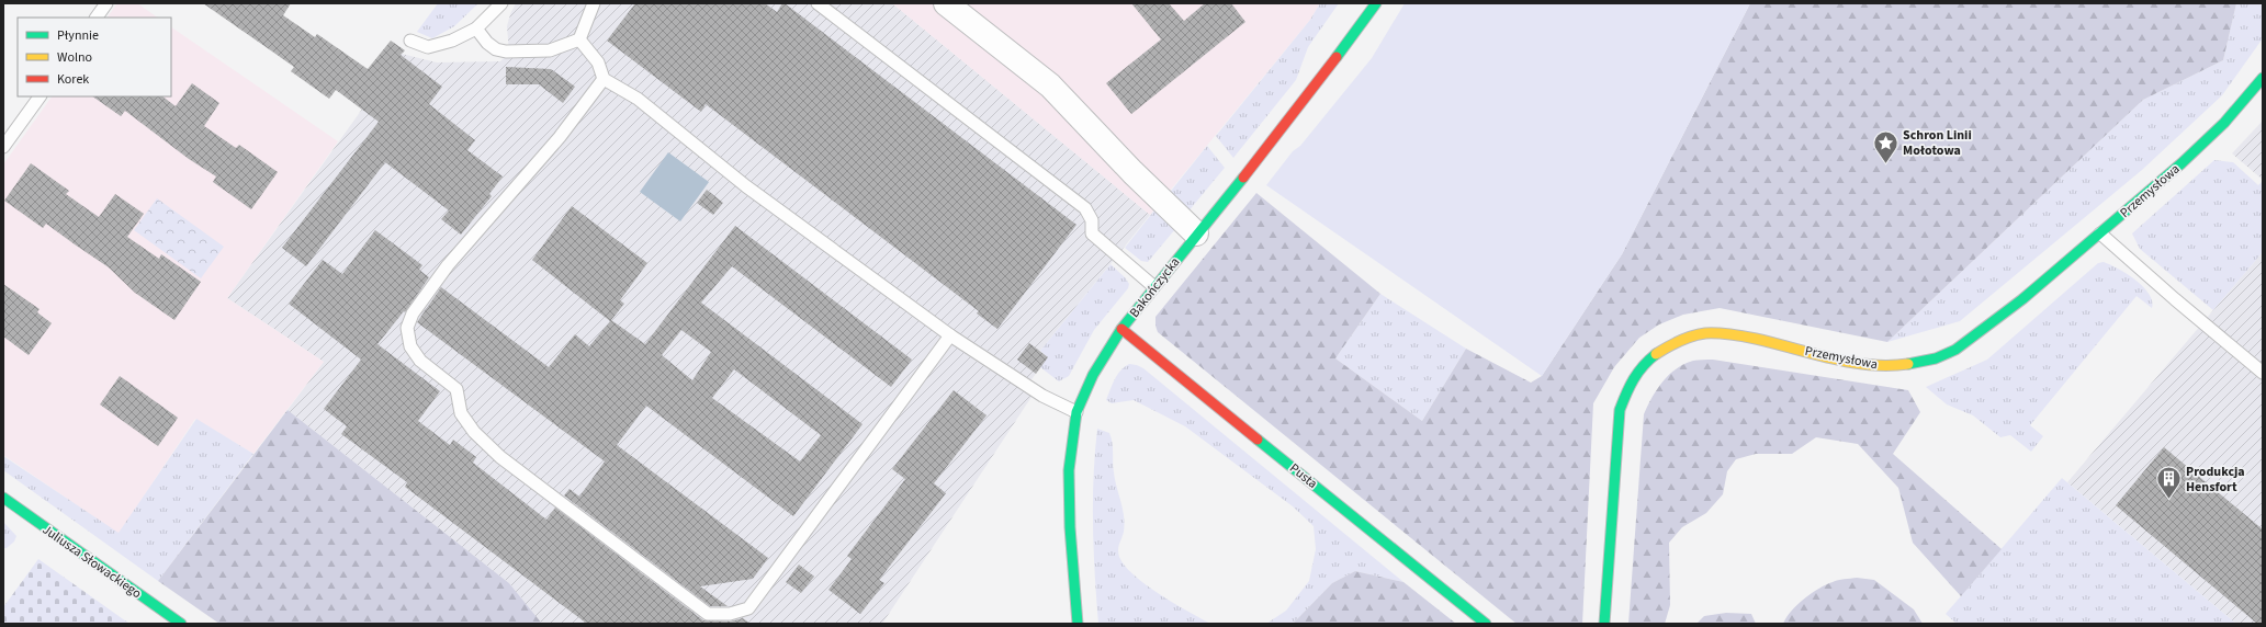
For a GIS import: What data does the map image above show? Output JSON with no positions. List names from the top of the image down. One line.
{"streets":{"street":["Przemysłowa","Bakończycka","Pusta","Juliusza Słowackiego"]},"crossings":[["Bakończycka","Pusta"]],"places":{"place":["Schron Linii Mołotowa"],"building":["Produkcja Hensfort"]},"legend":["Płynnie","Wolno","Korek"]}
